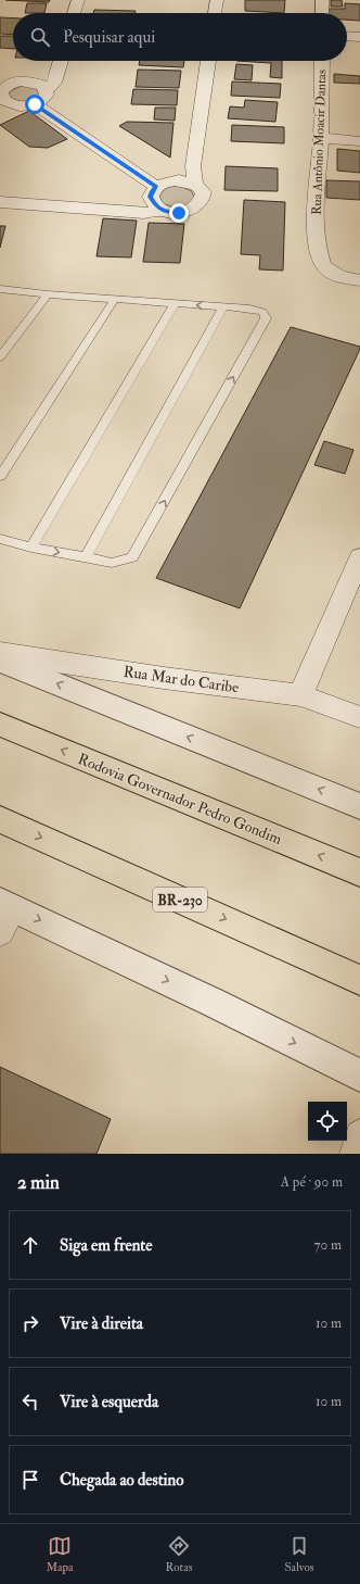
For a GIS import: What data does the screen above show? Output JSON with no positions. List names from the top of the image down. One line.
{"streets":{"highway":["Rodovia Governador Pedro Gondim","BR-230"],"street":["Rua Antônio Moacir Dantas","Rua Mar do Caribe"]},"page":{"search":"Pesquisar aqui","heading":["2 min","A pé · 90 m"],"list":[["Siga em frente","70 m"],["Vire à direita","10 m"],["Vire à esquerda","10 m"],"Chegada ao destino"],"nav":["Mapa","Rotas","Salvos"]}}
